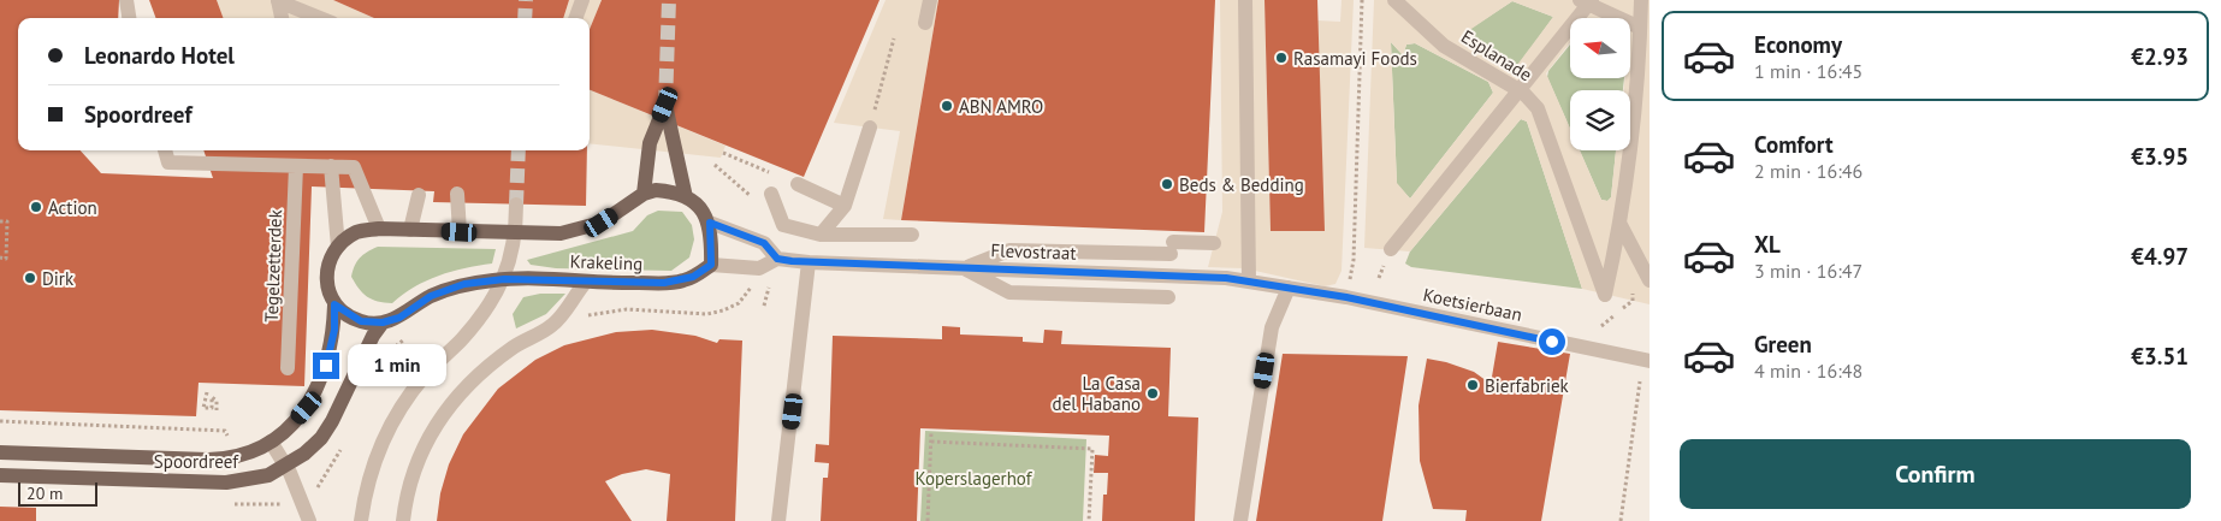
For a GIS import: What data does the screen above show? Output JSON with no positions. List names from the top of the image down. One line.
{"streets":{"main road":["Krakeling","Spoordreef"],"street":["Esplanade","Flevostraat","Tegelzetterdek","Koetsierbaan"]},"crossings":[["Flevostraat","Koetsierbaan"],["Krakeling","Spoordreef"]],"parks":["Koperslagerhof"],"places":["Rasamayi Foods","ABN AMRO","Beds & Bedding","Action","Dirk","Bierfabriek","La Casa del Habano"],"scale_bar":"20 m","north":"left","page":{"list":[{"name":"Economy","note":"1 min · 16:45","value":"€2.93"},{"name":"Comfort","note":"2 min · 16:46","value":"€3.95"},{"name":"XL","note":"3 min · 16:47","value":"€4.97"},{"name":"Green","note":"4 min · 16:48","value":"€3.51"}],"banner":["Leonardo Hotel","Spoordreef"],"bubble":"1 min","buttons":"Confirm","scale":"20 m"}}
